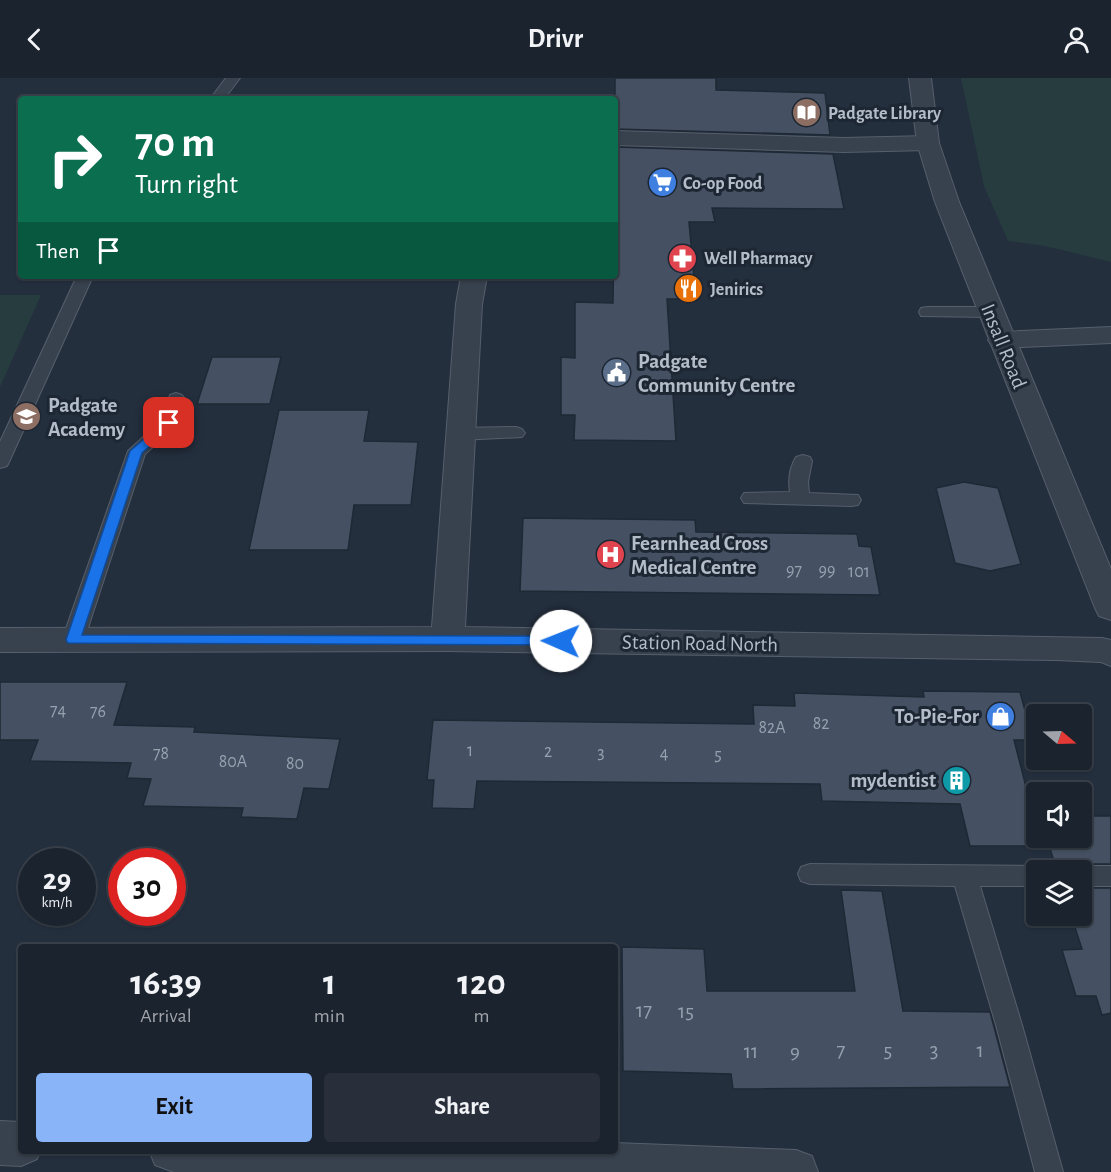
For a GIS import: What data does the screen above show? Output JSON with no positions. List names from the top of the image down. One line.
{"streets":{"street":["Insall Road","Station Road North"]},"places":{"library":["Padgate Library"],"supermarket":["Co-op Food"],"pharmacy":["Well Pharmacy"],"restaurant":["Jenirics"],"public building":["Padgate Community Centre"],"school or university":["Padgate Academy"],"hospital":["Fearnhead Cross Medical Centre"],"shop":["To-Pie-For"],"building":["mydentist"]},"house_numbers":["97","99","101","74","76","82","82A","1","2","3","78","4","5","80A","80","17","15","7","5","3","1","11","9"],"north":"right","page":{"header":"Drivr","turn":["70 m","Turn right"],"then":"Then","speed":"29 km/h","limit":"30","eta":["16:39","Arrival","1","min","120","m"],"buttons":["Exit","Share"]}}
